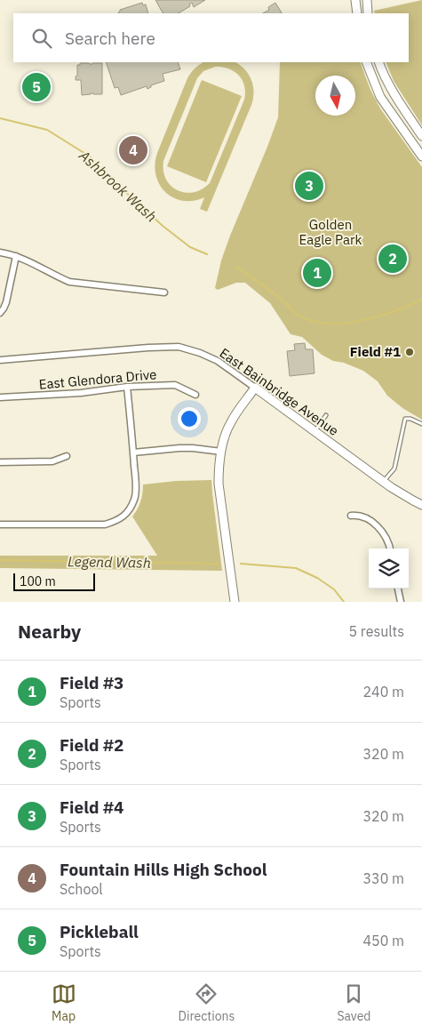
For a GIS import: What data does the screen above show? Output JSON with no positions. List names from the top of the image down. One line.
{"streets":{"street":["East Glendora Drive","East Bainbridge Avenue"]},"water":["Ashbrook Wash","Legend Wash"],"parks":["Golden Eagle Park"],"places":["Field #1"],"scale_bar":"100 m","north":"bottom","page":{"search":"Search here","pins":["5","4","3","2","1"],"scale":"100 m","heading":["Nearby","5 results"],"list":[{"mark":"1","name":"Field #3","note":"Sports","value":"240 m"},{"mark":"2","name":"Field #2","note":"Sports","value":"320 m"},{"mark":"3","name":"Field #4","note":"Sports","value":"320 m"},{"mark":"4","name":"Fountain Hills High School","note":"School","value":"330 m"},{"mark":"5","name":"Pickleball","note":"Sports","value":"450 m"}],"nav":["Map","Directions","Saved"]}}
